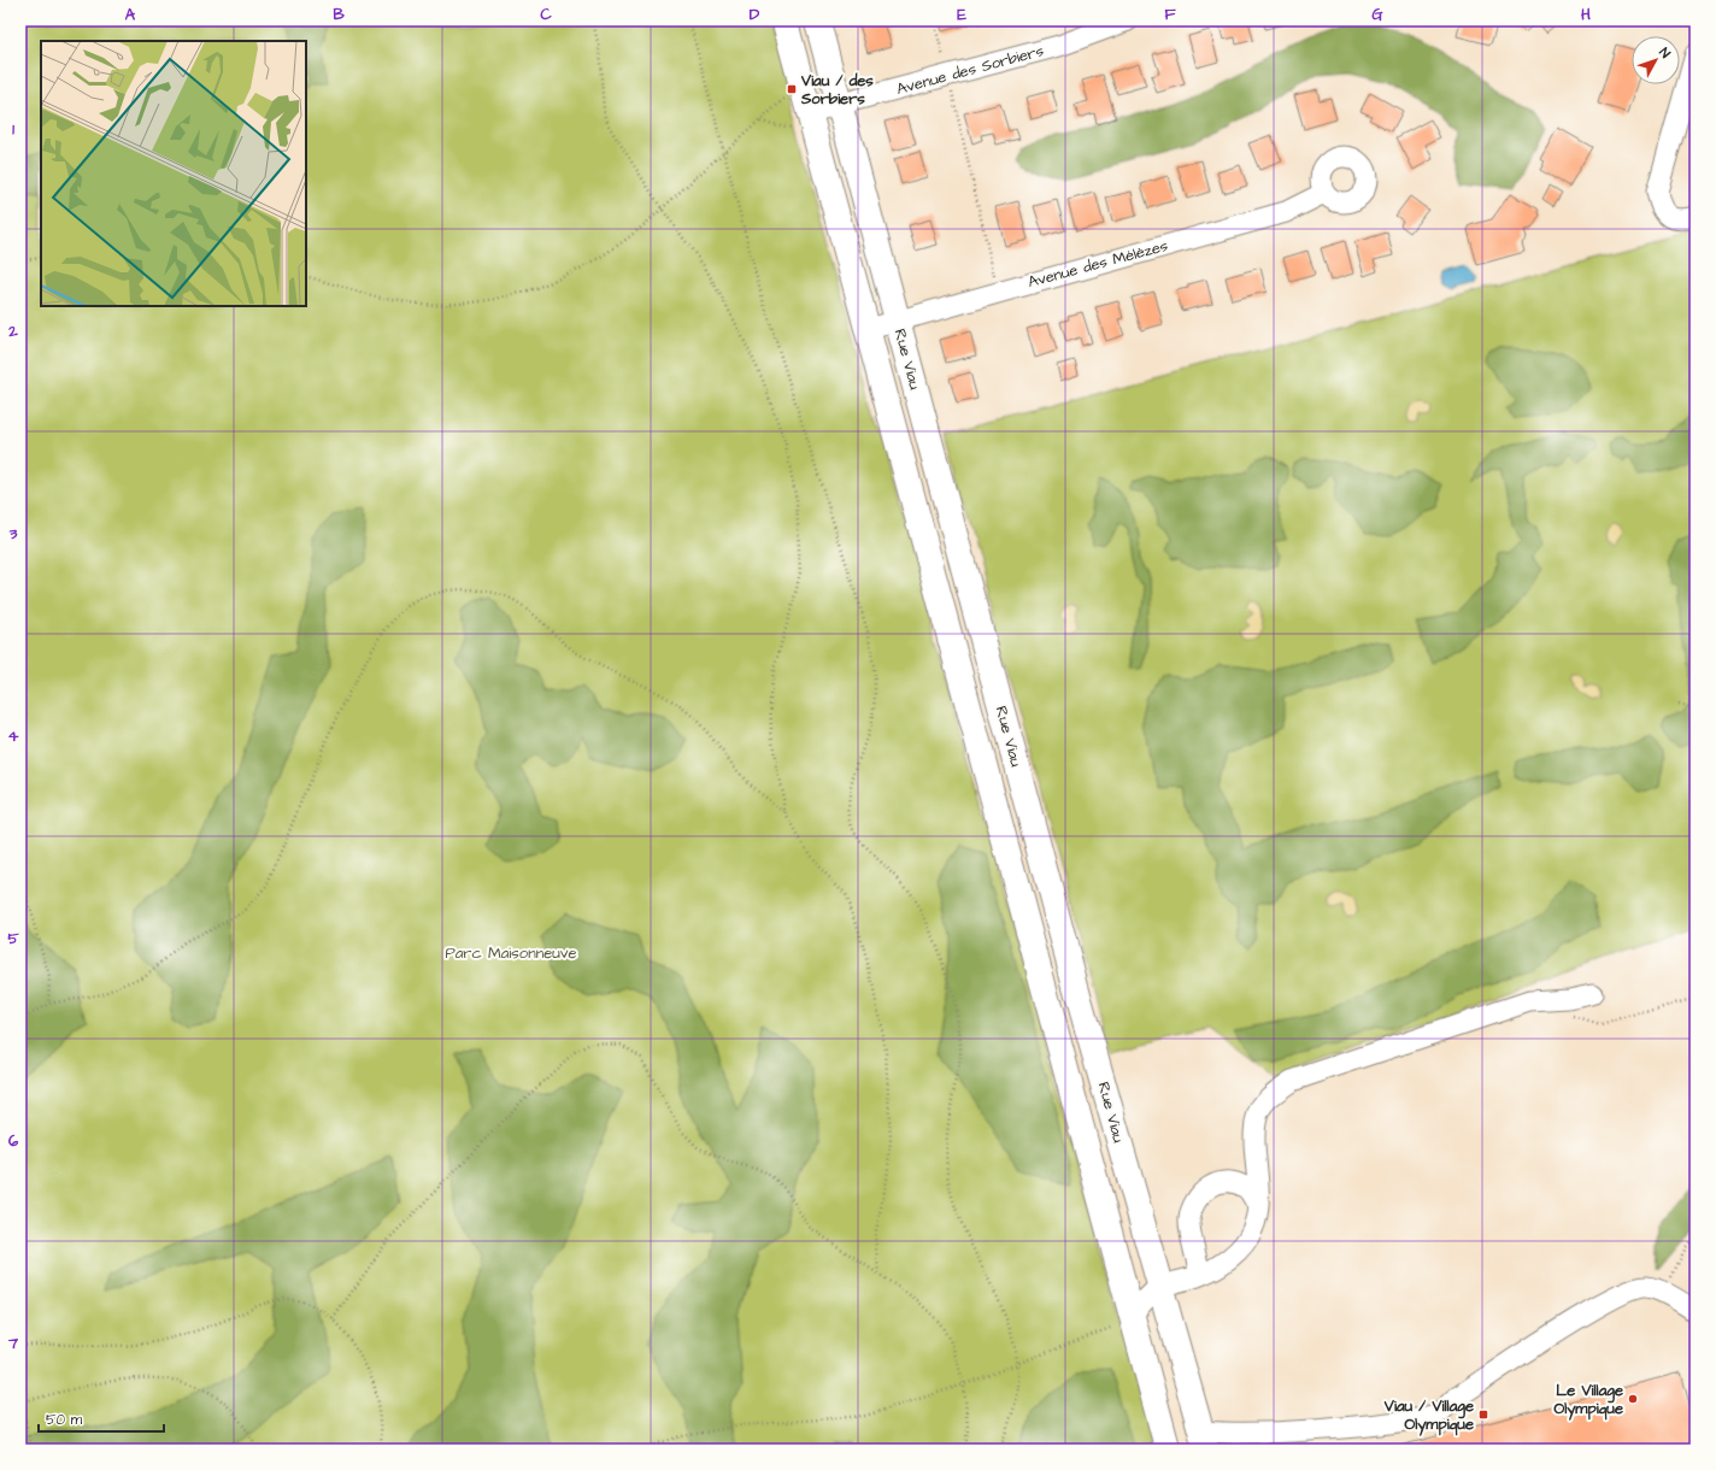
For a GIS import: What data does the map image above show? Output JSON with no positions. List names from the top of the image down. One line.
{"streets":{"main road":["Rue Viau"],"street":["Avenue des Sorbiers","Avenue des Mélèzes"]},"crossings":[["Avenue des Sorbiers","Rue Viau"],["Avenue des Mélèzes","Rue Viau"]],"parks":["Parc Maisonneuve"],"places":{"transit":["Viau / des Sorbiers","Viau / Village Olympique"],"other":["Le Village Olympique"]},"scale_bar":"50 m","north":"top right","grid":{"columns":["A","B","C","D","E","F","G","H"],"rows":["1","2","3","4","5","6","7"]}}
